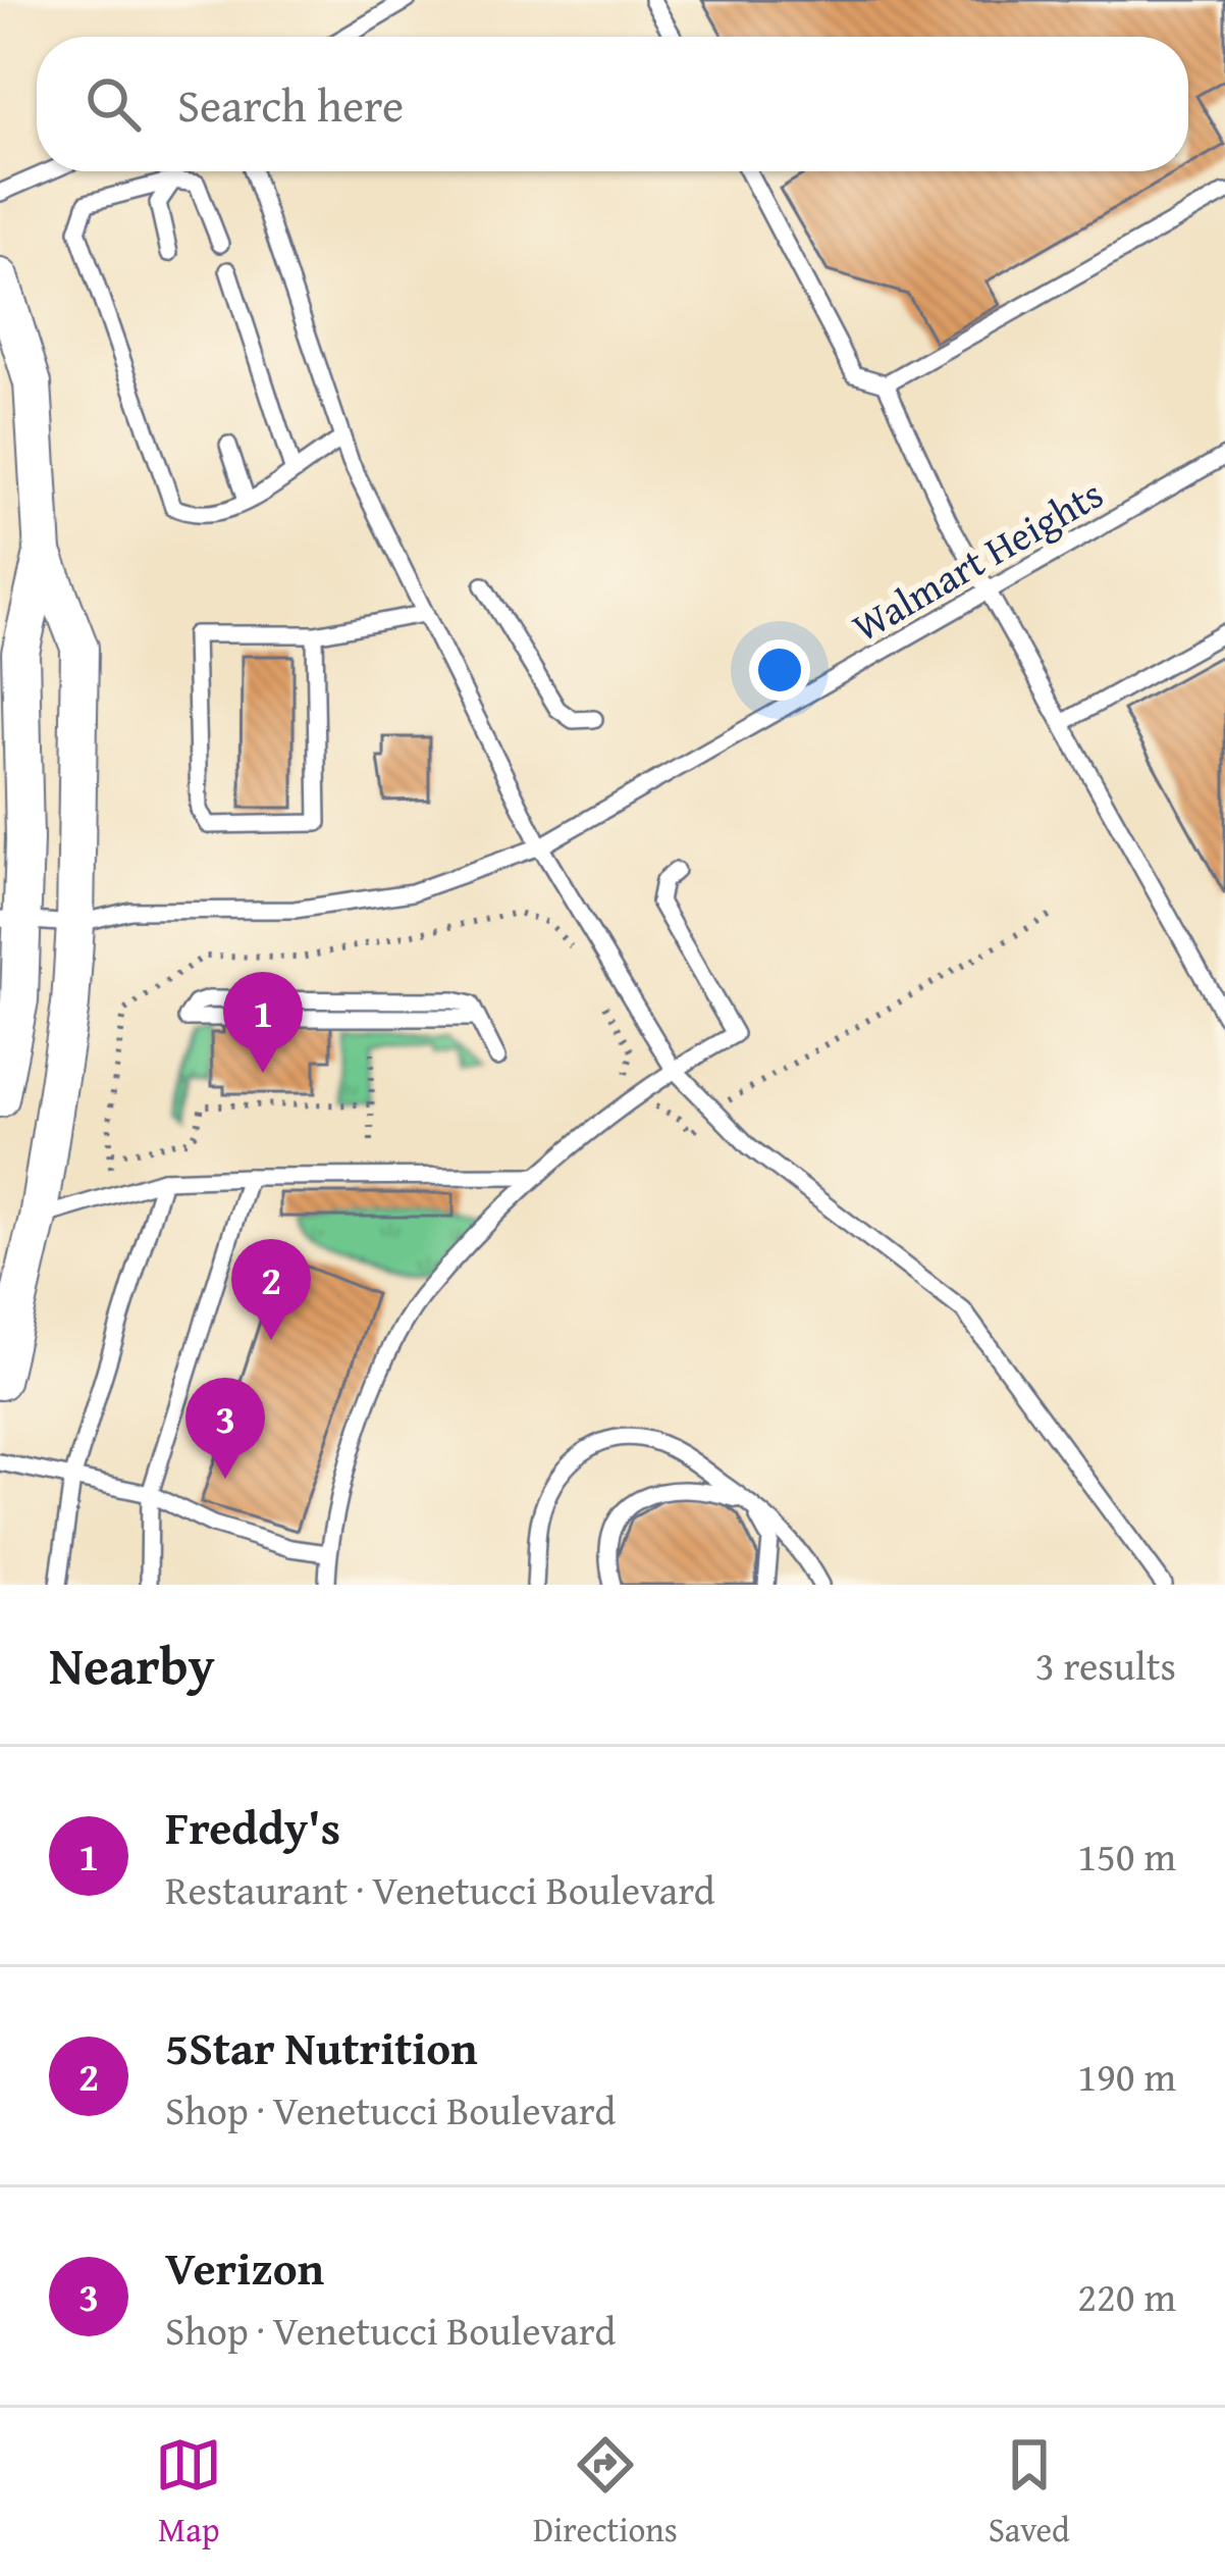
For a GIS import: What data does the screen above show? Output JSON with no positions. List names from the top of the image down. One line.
{"streets":{"lane":["Walmart Heights"]},"page":{"search":"Search here","pins":["1","2","3"],"heading":["Nearby","3 results"],"list":[{"mark":"1","name":"Freddy's","note":"Restaurant · Venetucci Boulevard","value":"150 m"},{"mark":"2","name":"5Star Nutrition","note":"Shop · Venetucci Boulevard","value":"190 m"},{"mark":"3","name":"Verizon","note":"Shop · Venetucci Boulevard","value":"220 m"}],"nav":["Map","Directions","Saved"]}}
